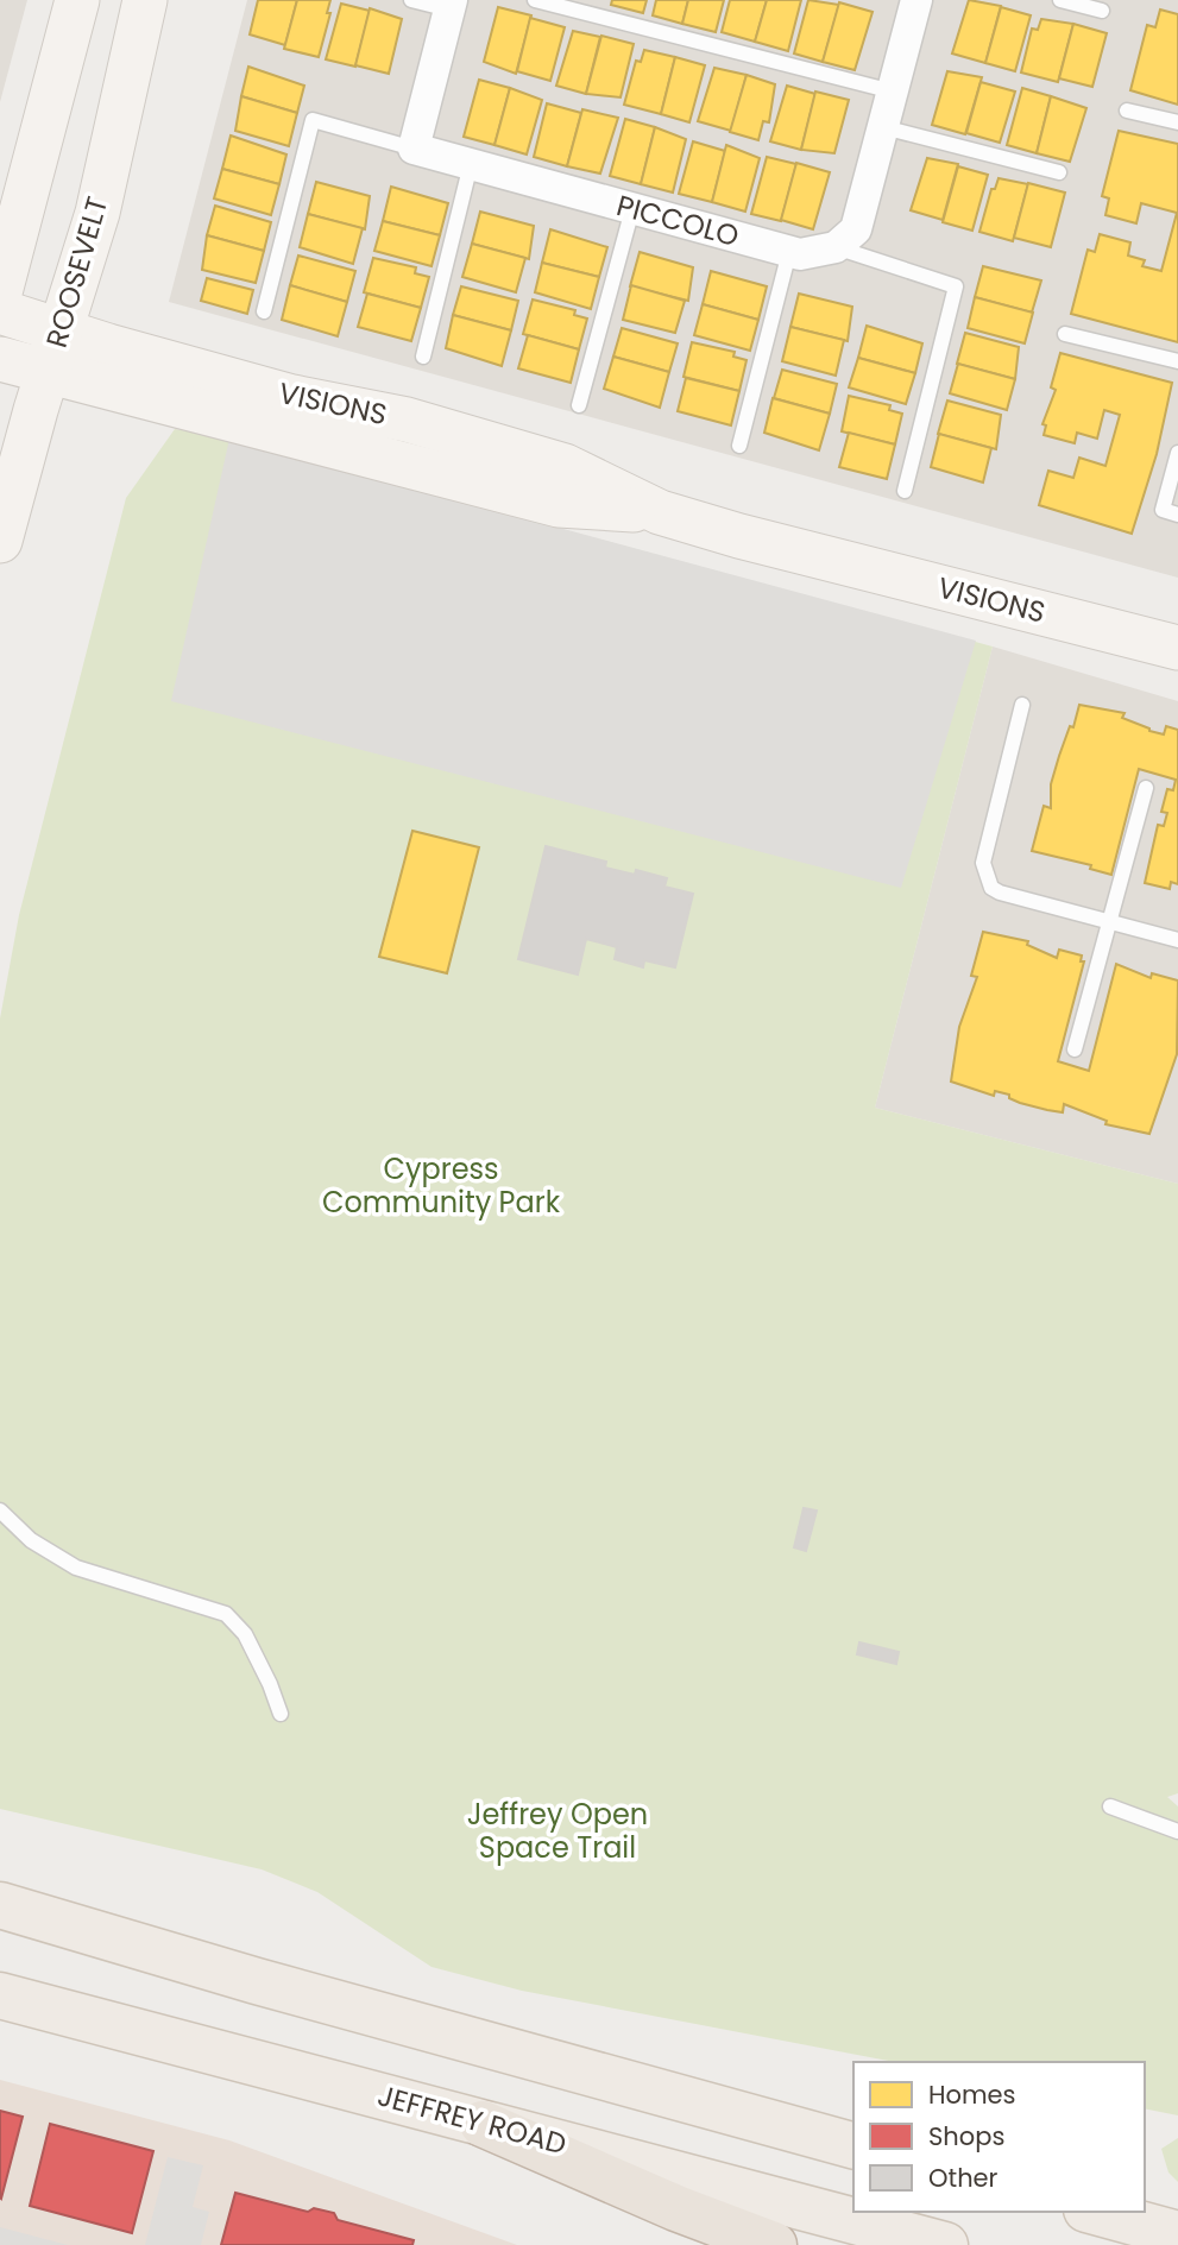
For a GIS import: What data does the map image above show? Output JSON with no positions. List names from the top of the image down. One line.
{"streets":{"main road":["JEFFREY ROAD"],"street":["PICCOLO","ROOSEVELT","VISIONS"]},"crossings":[["ROOSEVELT","VISIONS"]],"parks":["Cypress Community Park","Jeffrey Open Space Trail"],"legend":["Homes","Shops","Other"]}
